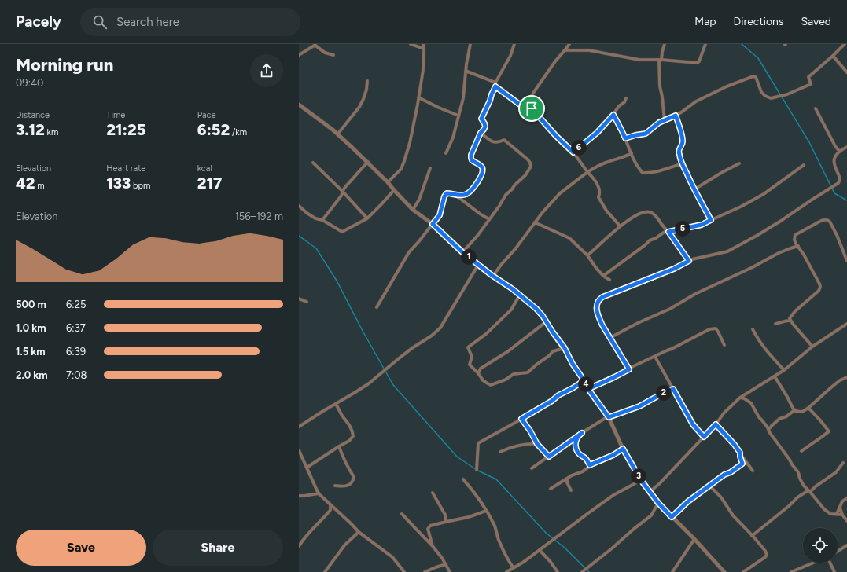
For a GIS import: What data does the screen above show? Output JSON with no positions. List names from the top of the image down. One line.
{"page":{"header":"Pacely","search":"Search here","nav":["Map","Directions","Saved"],"heading":["Morning run","09:40"],"stats":[["Distance","3.12 km"],["Time","21:25"],["Pace","6:52 /km"],["Elevation","42 m"],["Heart rate","133 bpm"],["kcal","217"]],"pins":["6","5","1","4","2","3"],"chart":["Elevation","156–192 m"],"list":[{"name":"500 m","note":"6:25"},{"name":"1.0 km","note":"6:37"},{"name":"1.5 km","note":"6:39"},{"name":"2.0 km","note":"7:08"}],"buttons":["Save","Share"]}}
